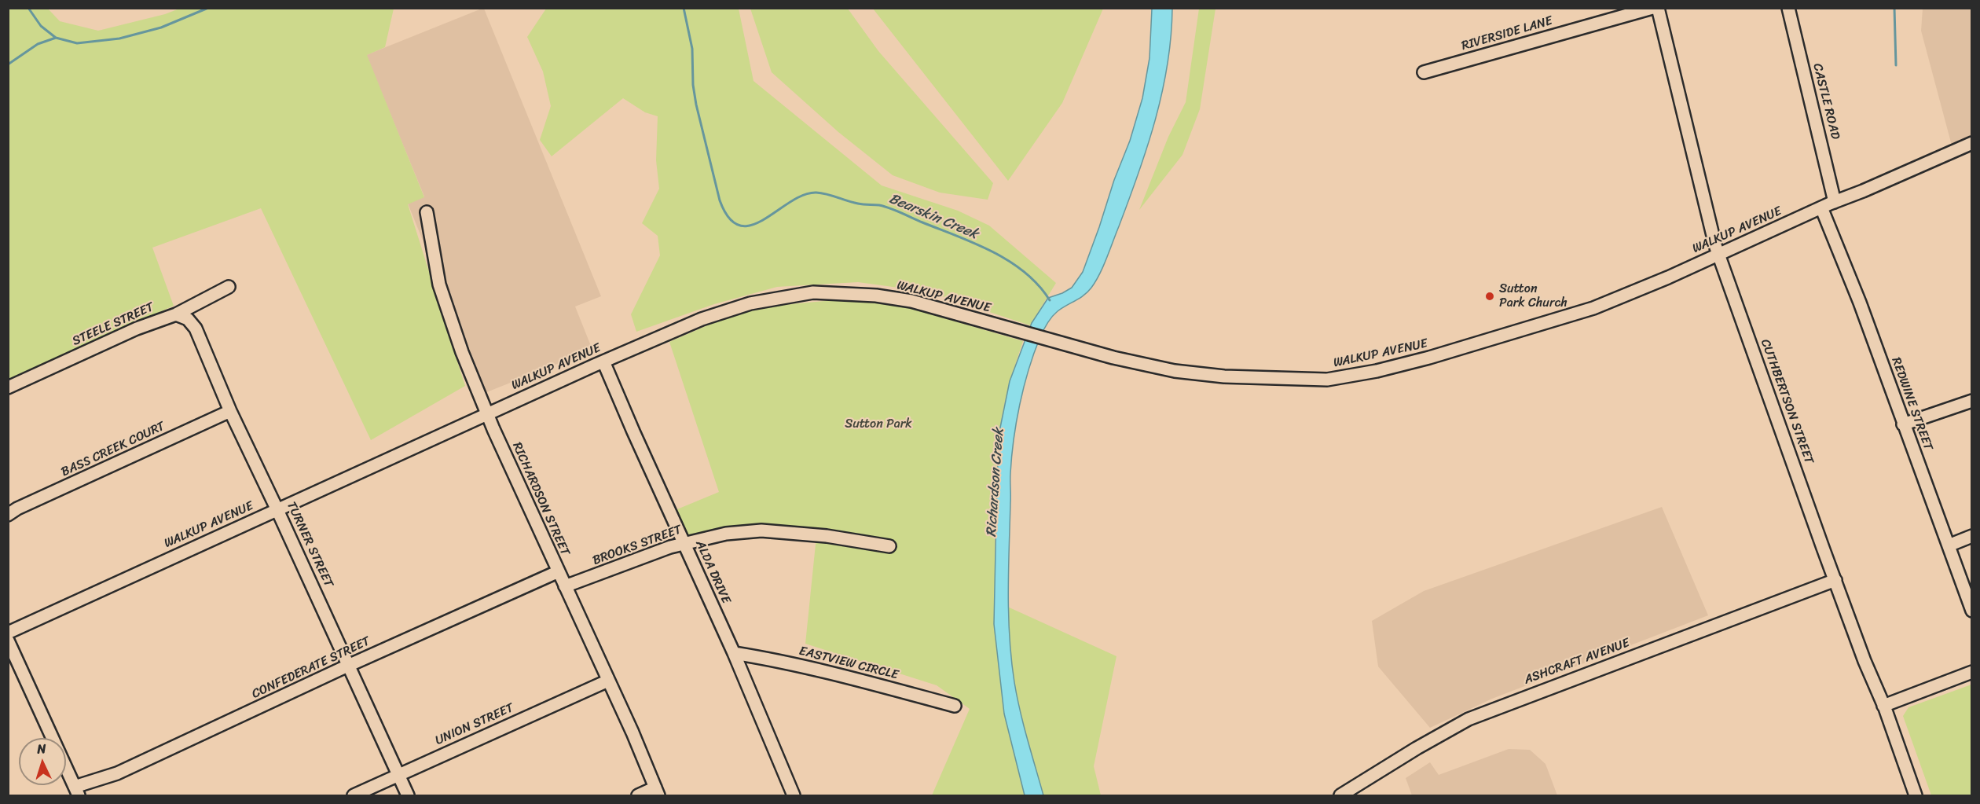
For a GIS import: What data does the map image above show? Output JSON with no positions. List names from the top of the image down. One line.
{"streets":{"street":["RIVERSIDE LANE","CASTLE ROAD","WALKUP AVENUE","STEELE STREET","CUTHBERTSON STREET","REDWINE STREET","BASS CREEK COURT","RICHARDSON STREET","TURNER STREET","BROOKS STREET","ALDA DRIVE","ASHCRAFT AVENUE","EASTVIEW CIRCLE","CONFEDERATE STREET","UNION STREET"]},"crossings":[["CASTLE ROAD","WALKUP AVENUE"],["WALKUP AVENUE","CUTHBERTSON STREET"],["WALKUP AVENUE","REDWINE STREET"],["WALKUP AVENUE","RICHARDSON STREET"],["WALKUP AVENUE","TURNER STREET"],["WALKUP AVENUE","ALDA DRIVE"],["STEELE STREET","TURNER STREET"],["CUTHBERTSON STREET","ASHCRAFT AVENUE"],["BASS CREEK COURT","TURNER STREET"],["RICHARDSON STREET","BROOKS STREET"],["RICHARDSON STREET","CONFEDERATE STREET"],["RICHARDSON STREET","UNION STREET"],["TURNER STREET","CONFEDERATE STREET"],["TURNER STREET","UNION STREET"],["BROOKS STREET","ALDA DRIVE"],["ALDA DRIVE","EASTVIEW CIRCLE"]],"water":["Bearskin Creek","Richardson Creek"],"parks":["Sutton Park"],"places":["Sutton Park Church"],"north":"top"}
